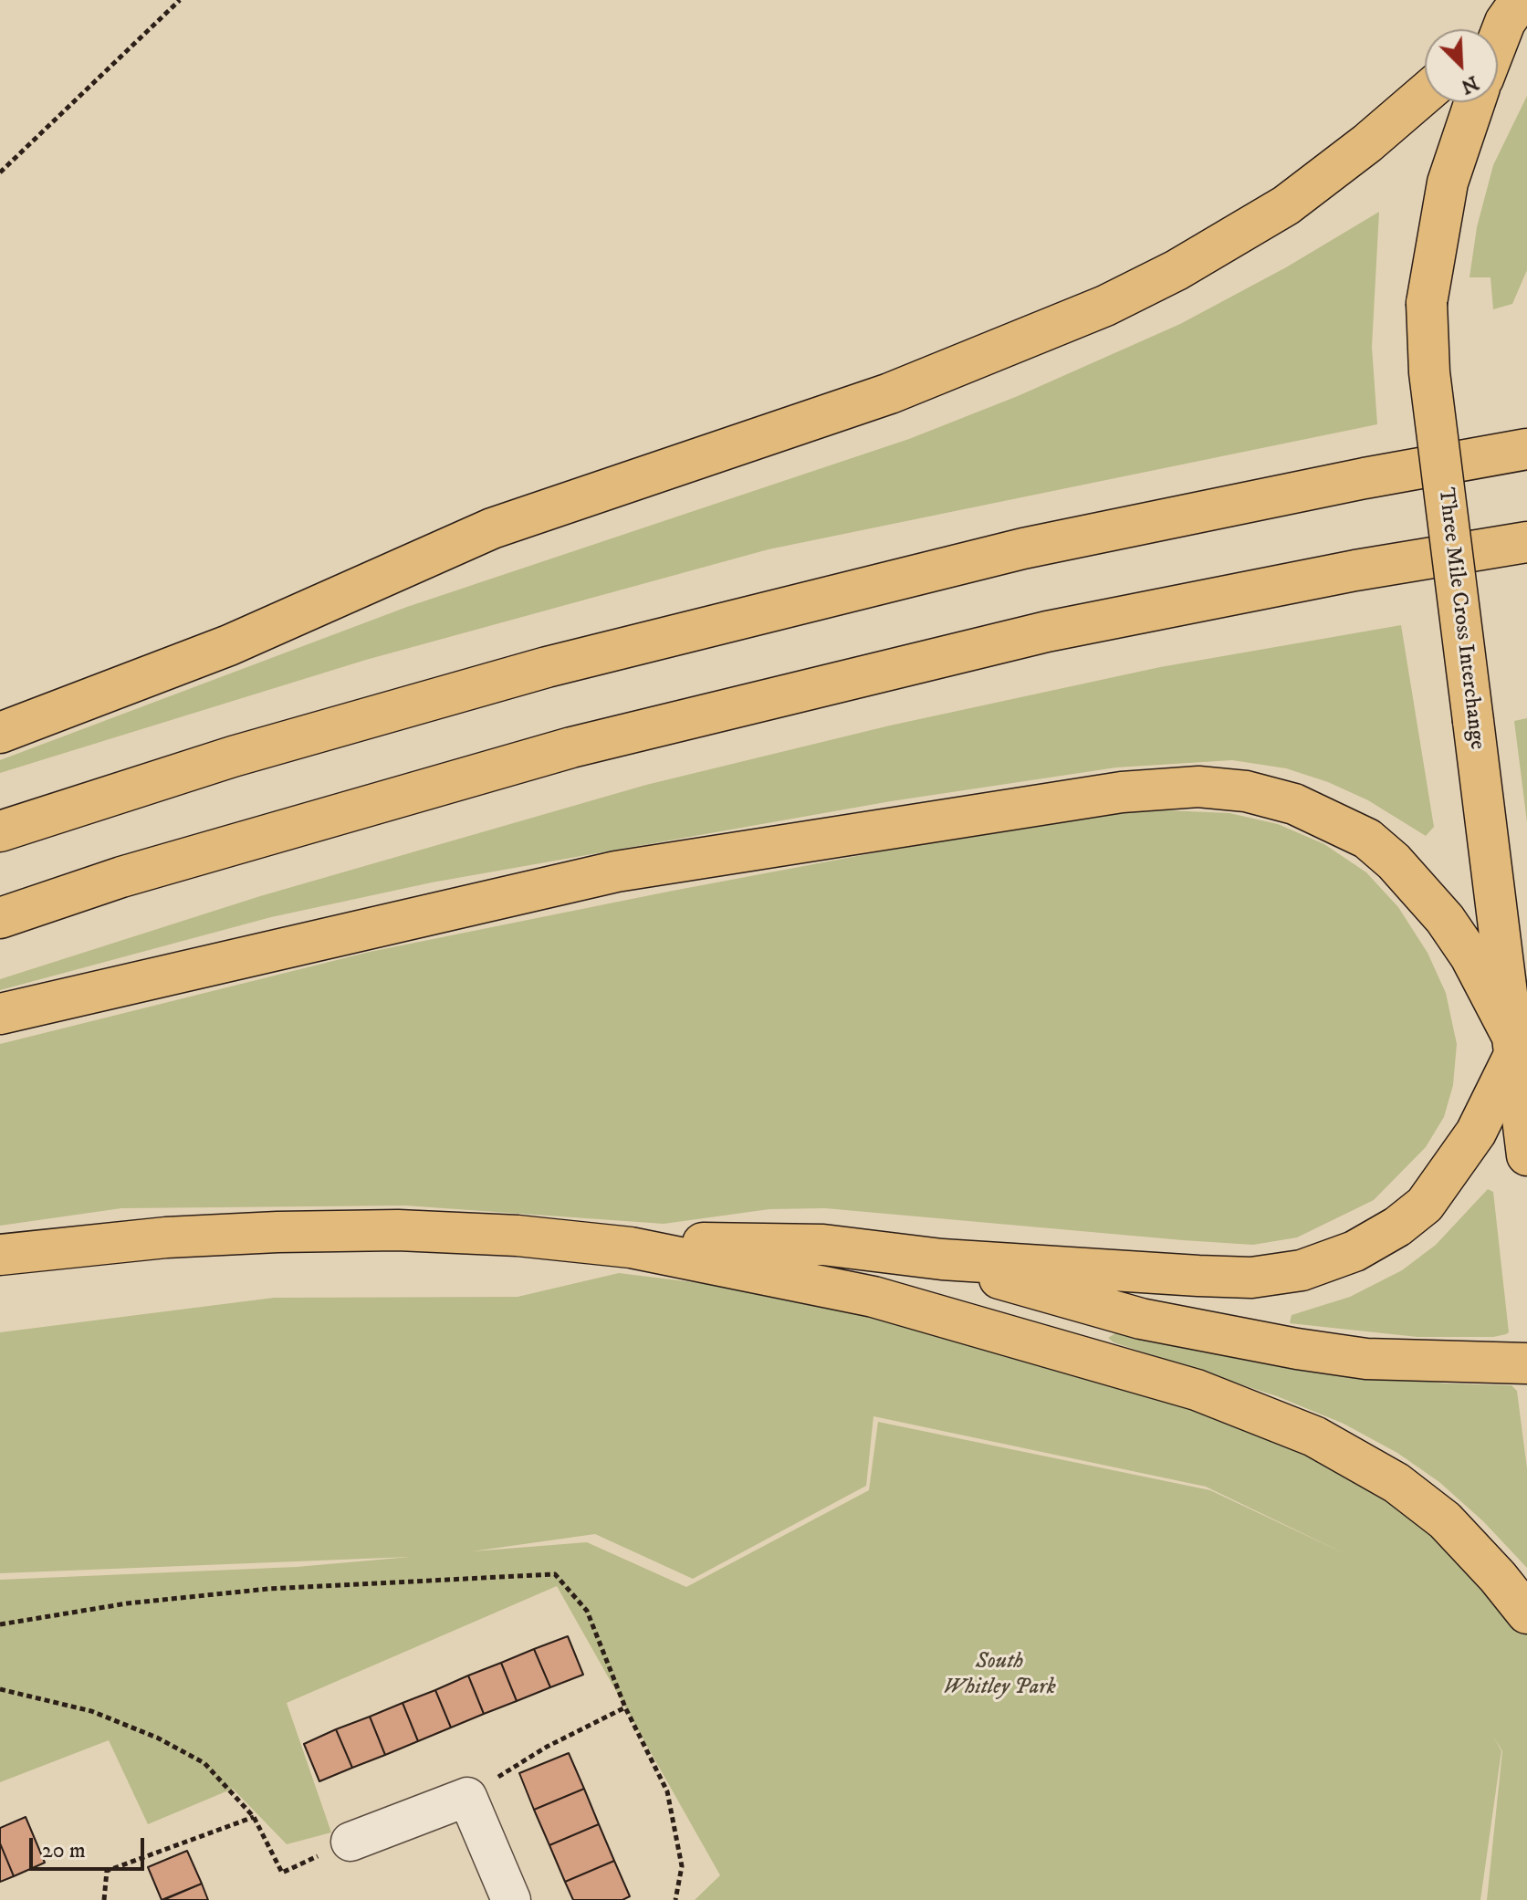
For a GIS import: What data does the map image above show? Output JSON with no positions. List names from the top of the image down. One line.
{"streets":{"main road":["Three Mile Cross Interchange"]},"parks":["South Whitley Park"],"scale_bar":"20 m","north":"bottom right"}
